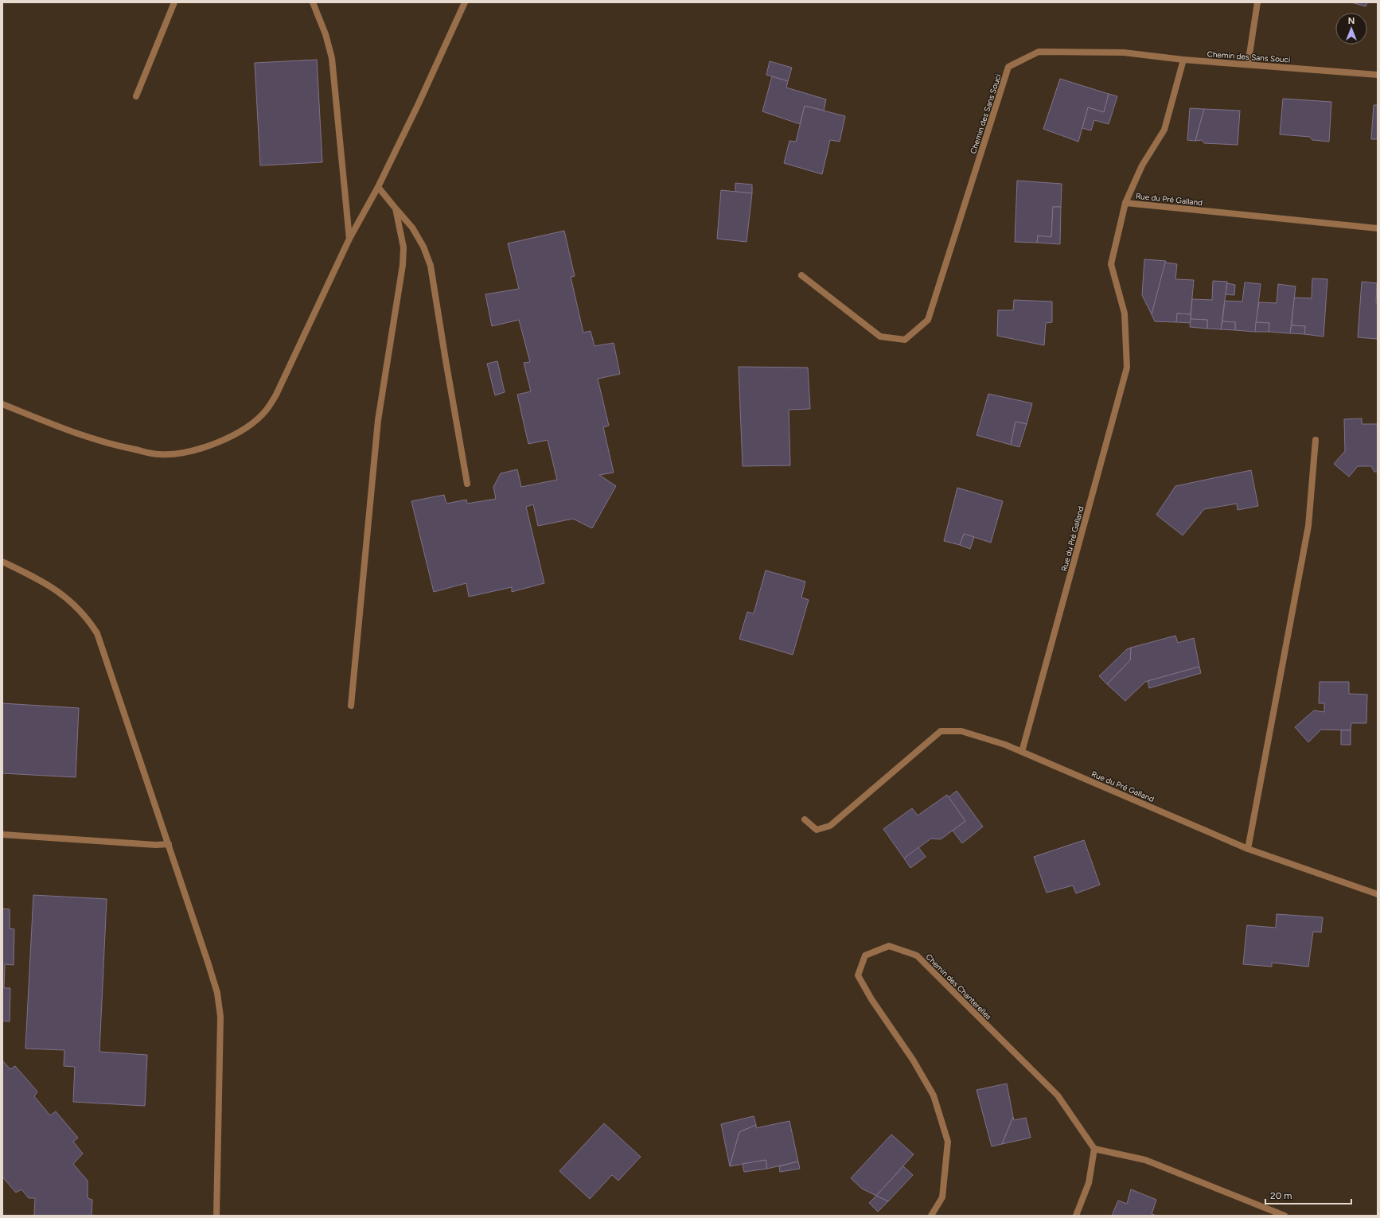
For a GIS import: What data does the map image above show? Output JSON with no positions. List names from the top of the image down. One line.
{"streets":{"street":["Chemin des Sans Souci","Rue du Pré Galland","Chemin des Chanterelles"]},"scale_bar":"20 m","north":"top"}
